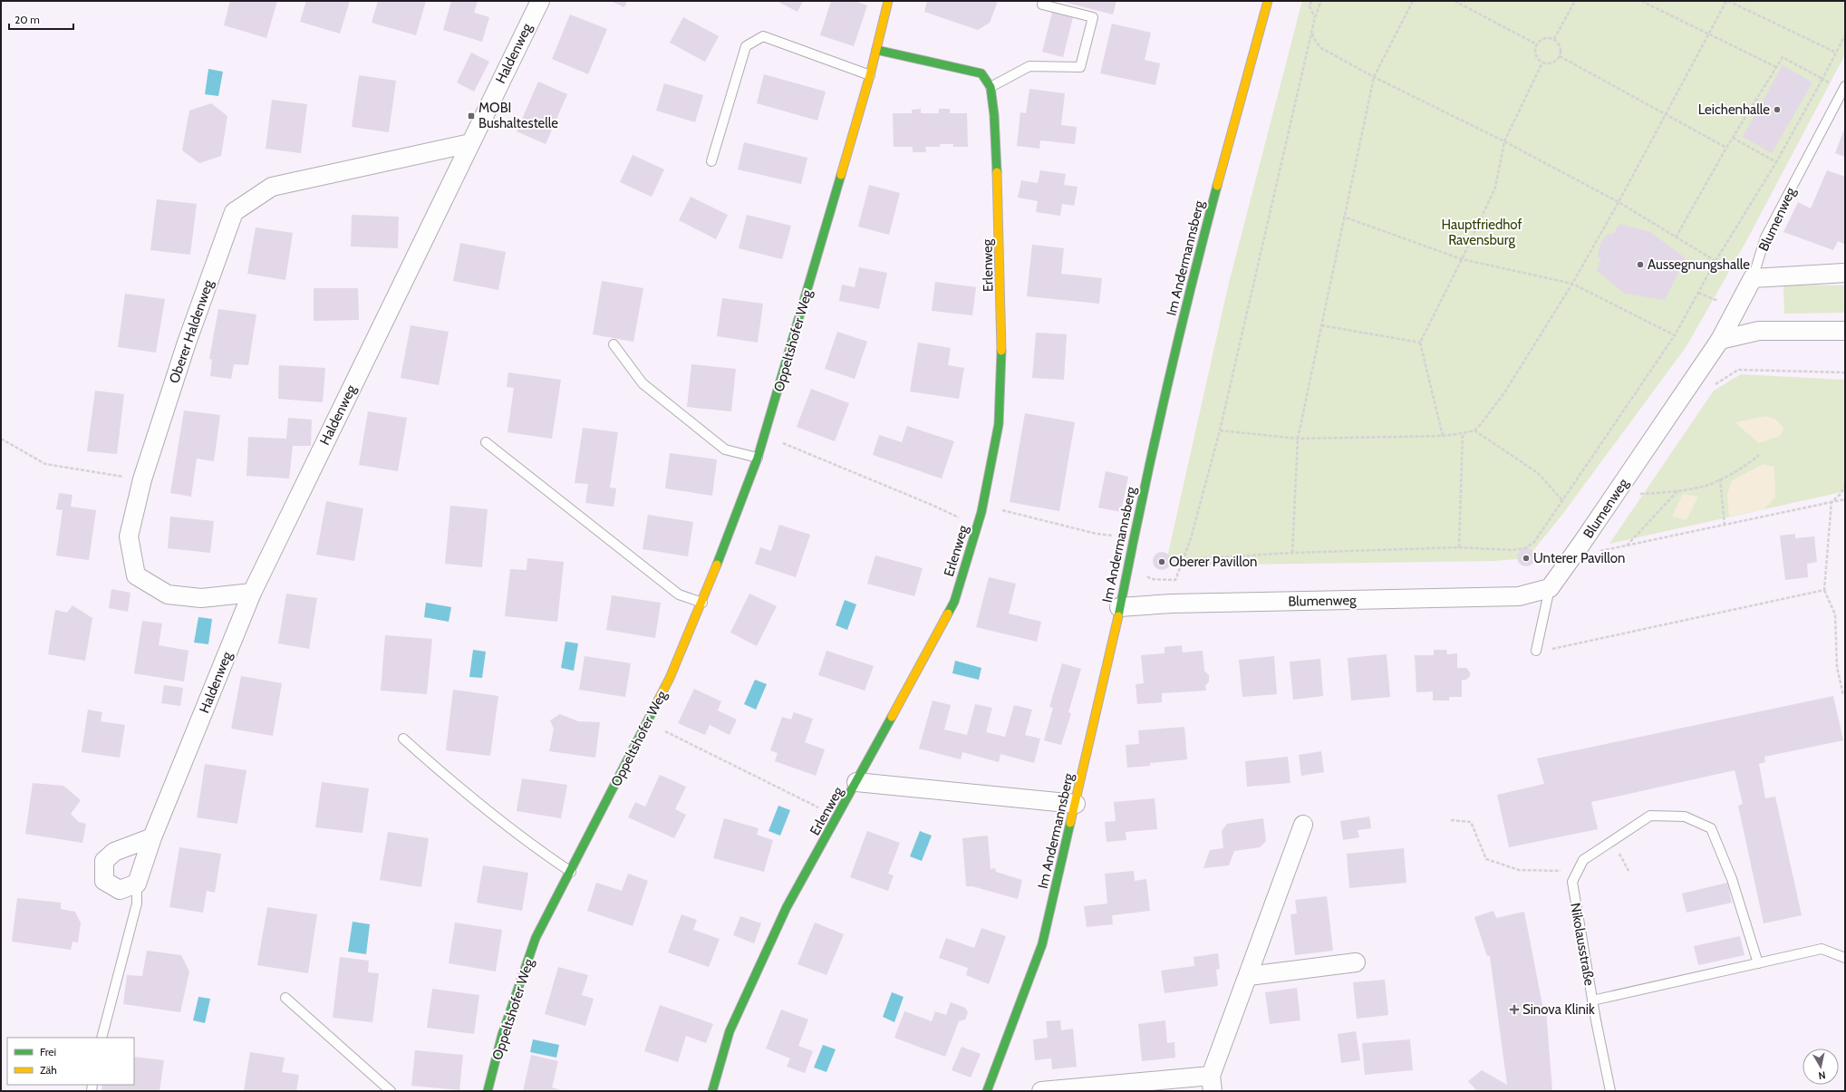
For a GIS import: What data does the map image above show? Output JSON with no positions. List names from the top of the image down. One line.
{"streets":{"street":["Haldenweg","Blumenweg","Im Andermannsberg","Erlenweg","Oberer Haldenweg","Oppeltshofer Weg"],"lane":["Nikolausstraße"]},"crossings":[["Haldenweg","Oberer Haldenweg"],["Blumenweg","Im Andermannsberg"]],"parks":["Hauptfriedhof Ravensburg"],"places":{"other":["Leichenhalle","Aussegnungshalle","Unterer Pavillon","Oberer Pavillon"],"transit":["MOBI Bushaltestelle"],"health":["Sinova Klinik"]},"legend":["Frei","Zäh"],"scale_bar":"20 m","north":"bottom"}
